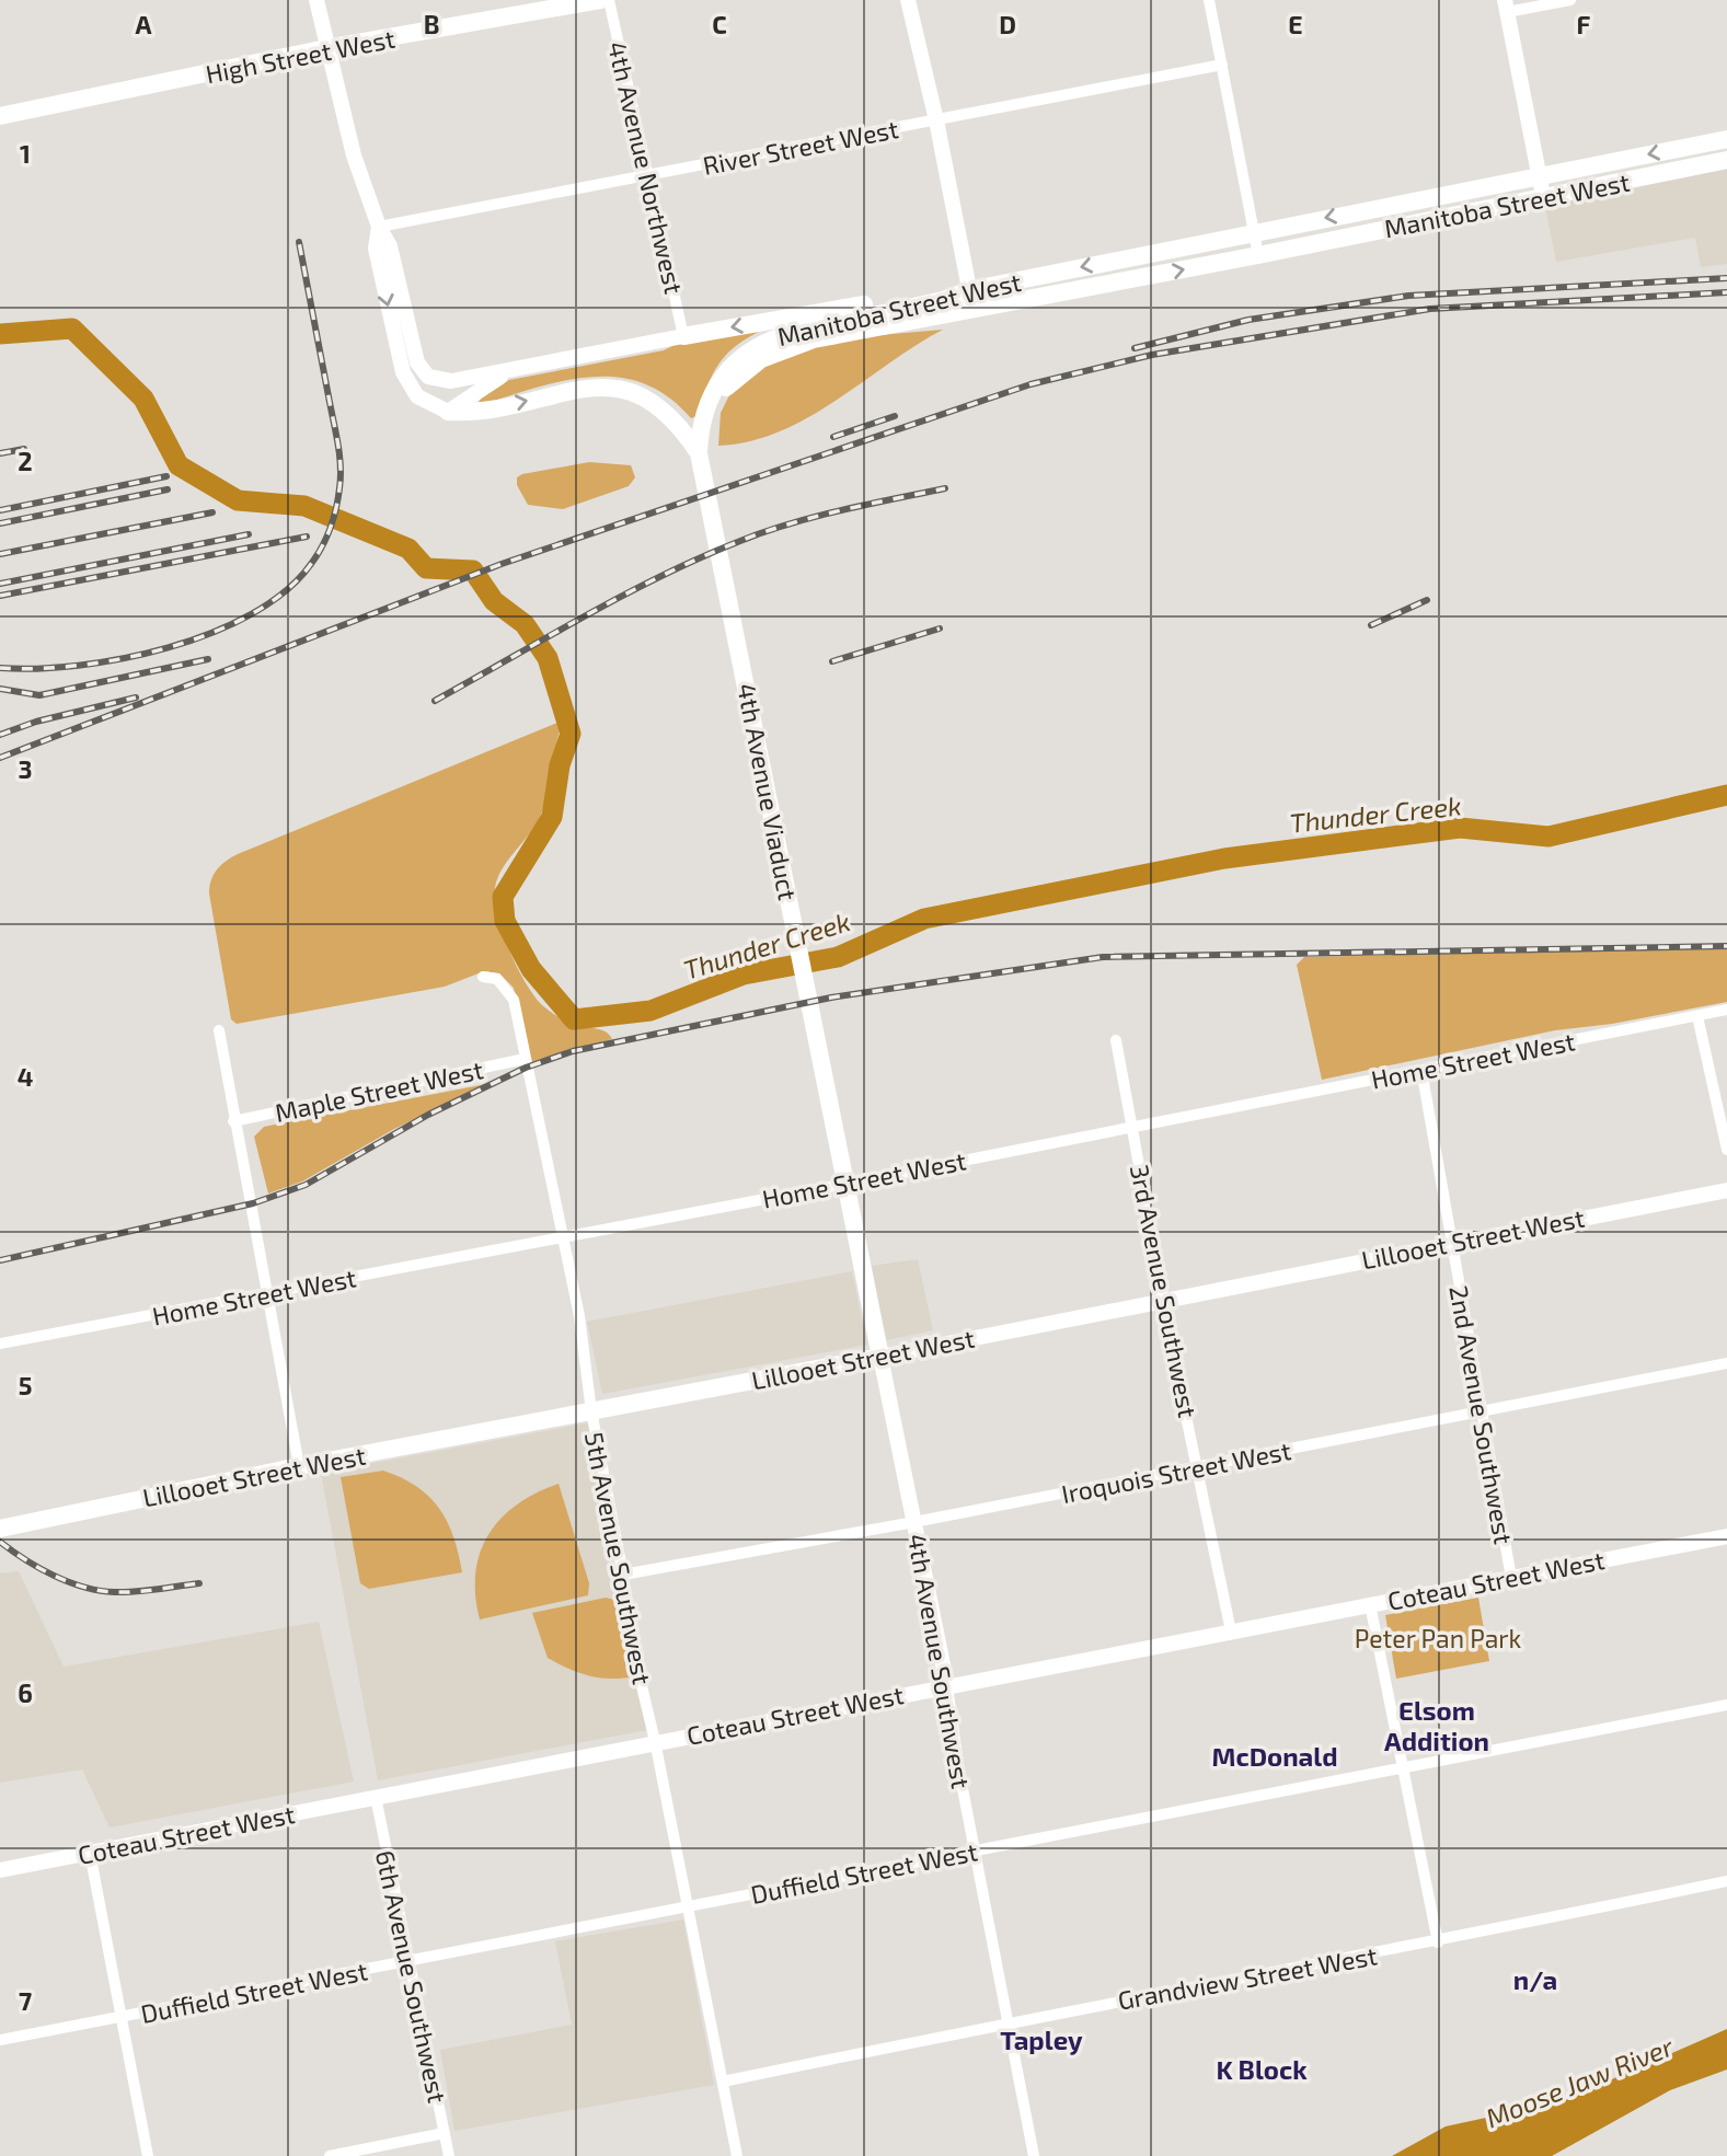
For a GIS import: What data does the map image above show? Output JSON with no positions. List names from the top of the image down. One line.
{"streets":{"main road":["High Street West","Manitoba Street West","4th Avenue Viaduct","Lillooet Street West","4th Avenue Southwest"],"street":["River Street West","4th Avenue Northwest","Home Street West","Maple Street West","3rd Avenue Southwest","2nd Avenue Southwest","Iroquois Street West","5th Avenue Southwest","Coteau Street West","Duffield Street West","6th Avenue Southwest","Grandview Street West"]},"crossings":[["River Street West","4th Avenue Northwest"],["Manitoba Street West","4th Avenue Viaduct"],["4th Avenue Viaduct","Home Street West"],["4th Avenue Viaduct","4th Avenue Southwest"],["Home Street West","3rd Avenue Southwest"],["Home Street West","2nd Avenue Southwest"],["Home Street West","5th Avenue Southwest"],["Home Street West","4th Avenue Southwest"],["Maple Street West","5th Avenue Southwest"],["Lillooet Street West","3rd Avenue Southwest"],["Lillooet Street West","2nd Avenue Southwest"],["Lillooet Street West","5th Avenue Southwest"],["Lillooet Street West","4th Avenue Southwest"],["3rd Avenue Southwest","Iroquois Street West"],["3rd Avenue Southwest","Coteau Street West"],["2nd Avenue Southwest","Iroquois Street West"],["2nd Avenue Southwest","Coteau Street West"],["Iroquois Street West","5th Avenue Southwest"],["Iroquois Street West","4th Avenue Southwest"],["5th Avenue Southwest","Coteau Street West"],["5th Avenue Southwest","Duffield Street West"],["5th Avenue Southwest","Grandview Street West"],["Coteau Street West","4th Avenue Southwest"],["Coteau Street West","6th Avenue Southwest"],["4th Avenue Southwest","Duffield Street West"],["4th Avenue Southwest","Grandview Street West"],["Duffield Street West","6th Avenue Southwest"]],"districts":["Elsom Addition","McDonald","n/a","Tapley","K Block"],"water":["Thunder Creek","Moose Jaw River"],"parks":["Peter Pan Park"],"grid":{"columns":["A","B","C","D","E","F"],"rows":["1","2","3","4","5","6","7"]}}
